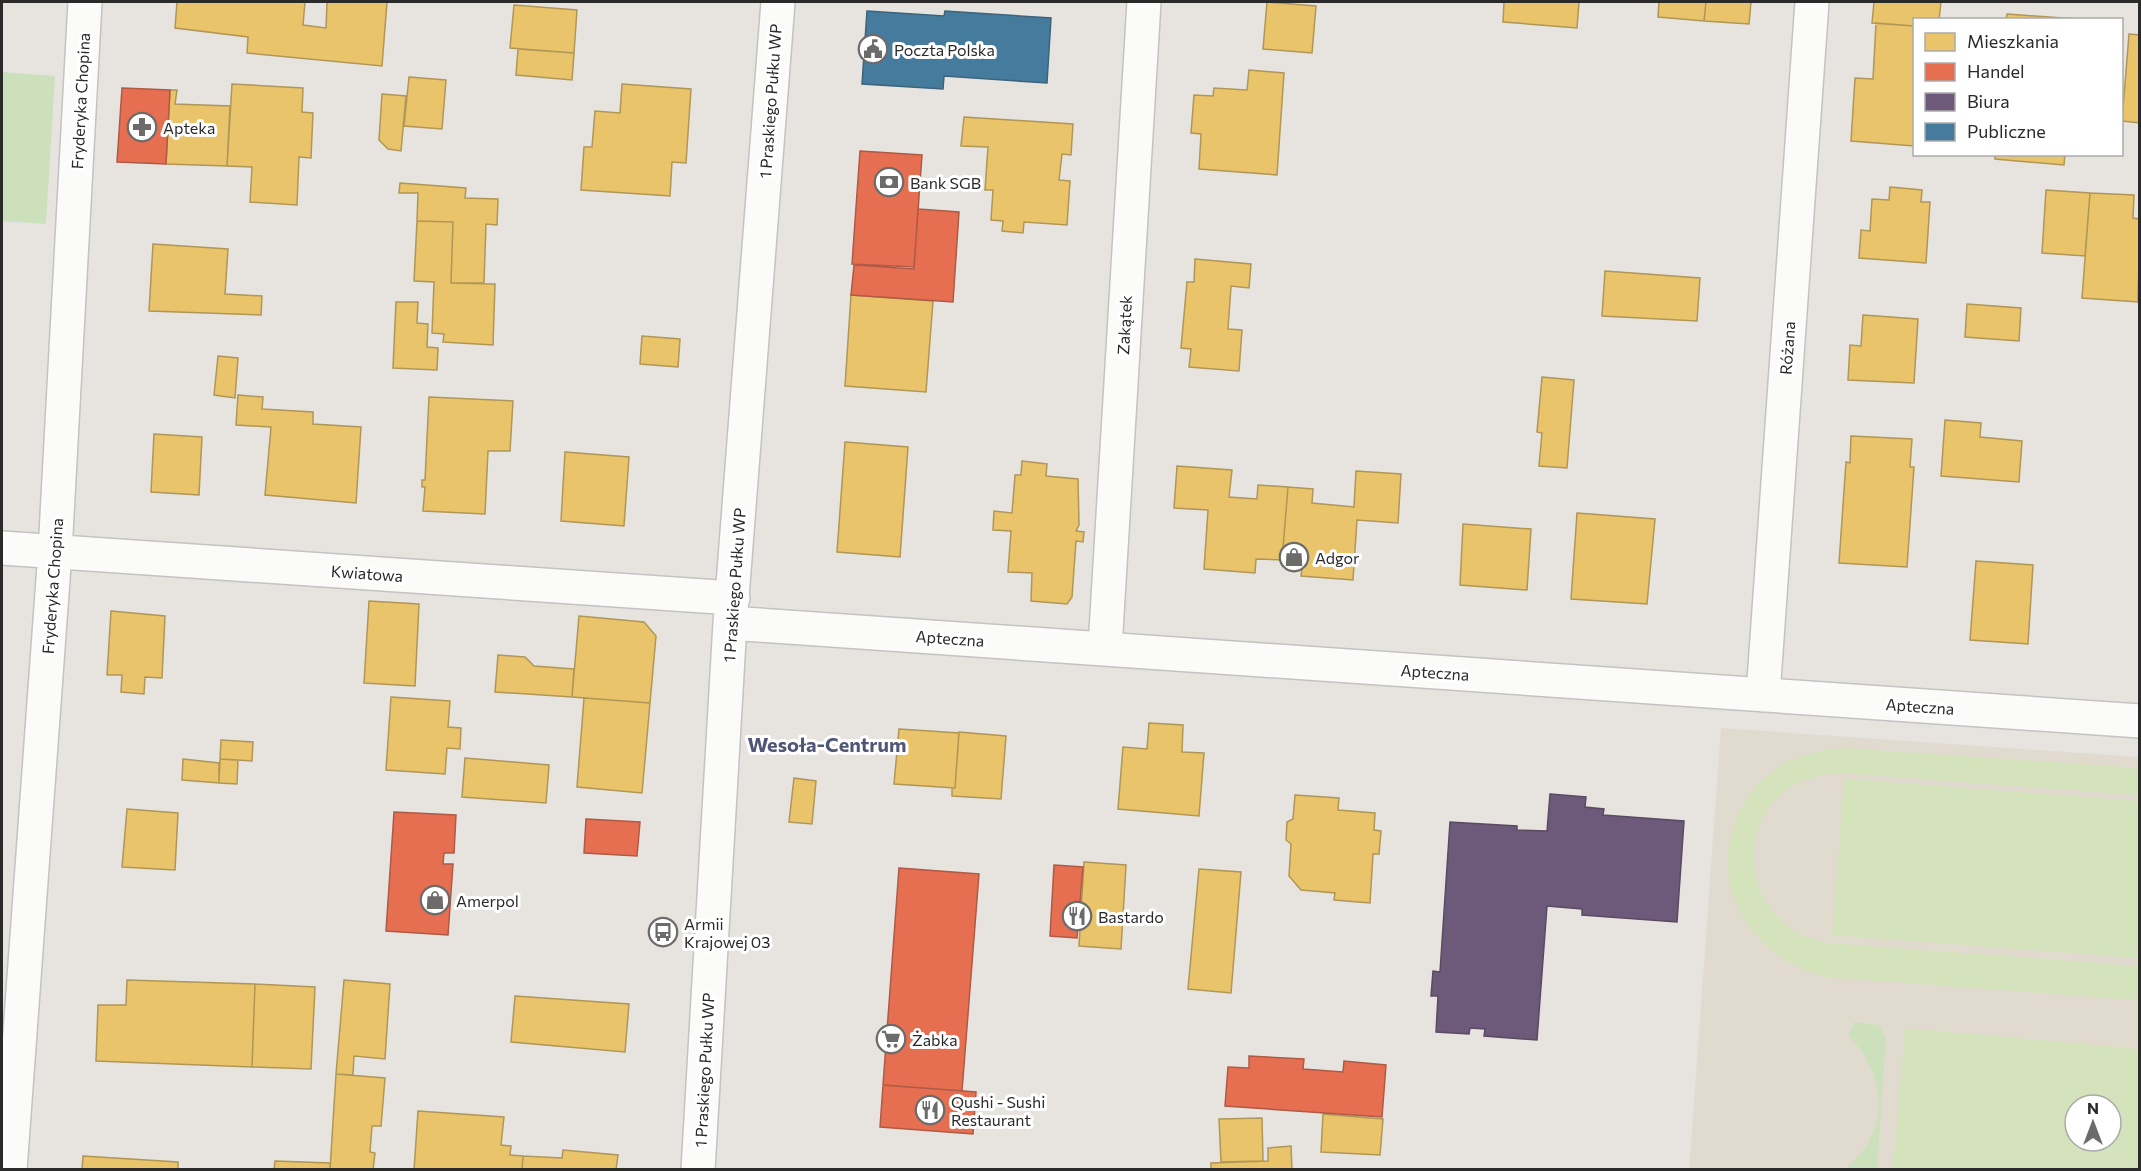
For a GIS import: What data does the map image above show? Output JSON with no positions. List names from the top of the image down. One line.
{"streets":{"street":["Fryderyka Chopina","1 Praskiego Pułku WP","Zakątek","Różana","Kwiatowa","Apteczna"]},"crossings":[["Fryderyka Chopina","Kwiatowa"],["1 Praskiego Pułku WP","Kwiatowa"],["1 Praskiego Pułku WP","Apteczna"],["Zakątek","Apteczna"],["Różana","Apteczna"],["Kwiatowa","Apteczna"]],"districts":["Wesoła-Centrum"],"places":{"public building":["Poczta Polska"],"pharmacy":["Apteka"],"bank":["Bank SGB"],"shop":["Adgor","Amerpol"],"restaurant":["Bastardo","Qushi - Sushi Restaurant"],"bus stop":["Armii Krajowej 03"],"supermarket":["Żabka"]},"legend":["Mieszkania","Handel","Biura","Publiczne"],"north":"top"}
